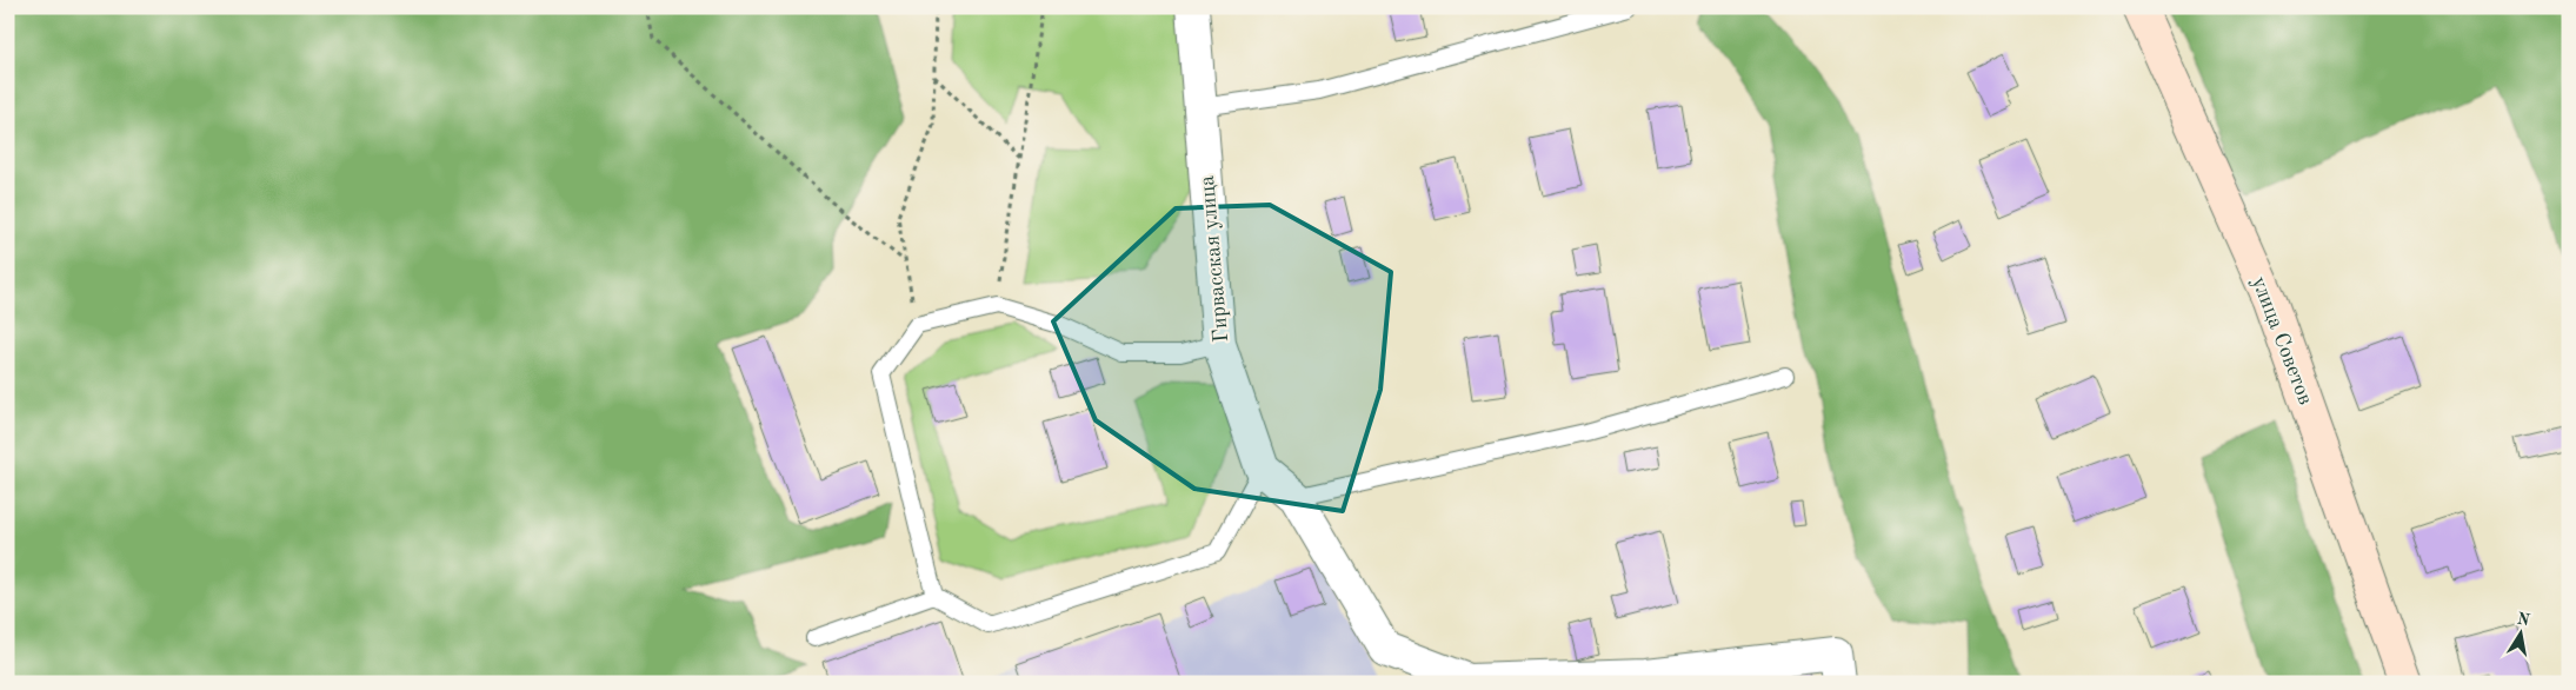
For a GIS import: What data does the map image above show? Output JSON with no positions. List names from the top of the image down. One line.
{"streets":{"main road":["улица Советов"],"street":["Гирвасская улица"]},"north":"top"}
